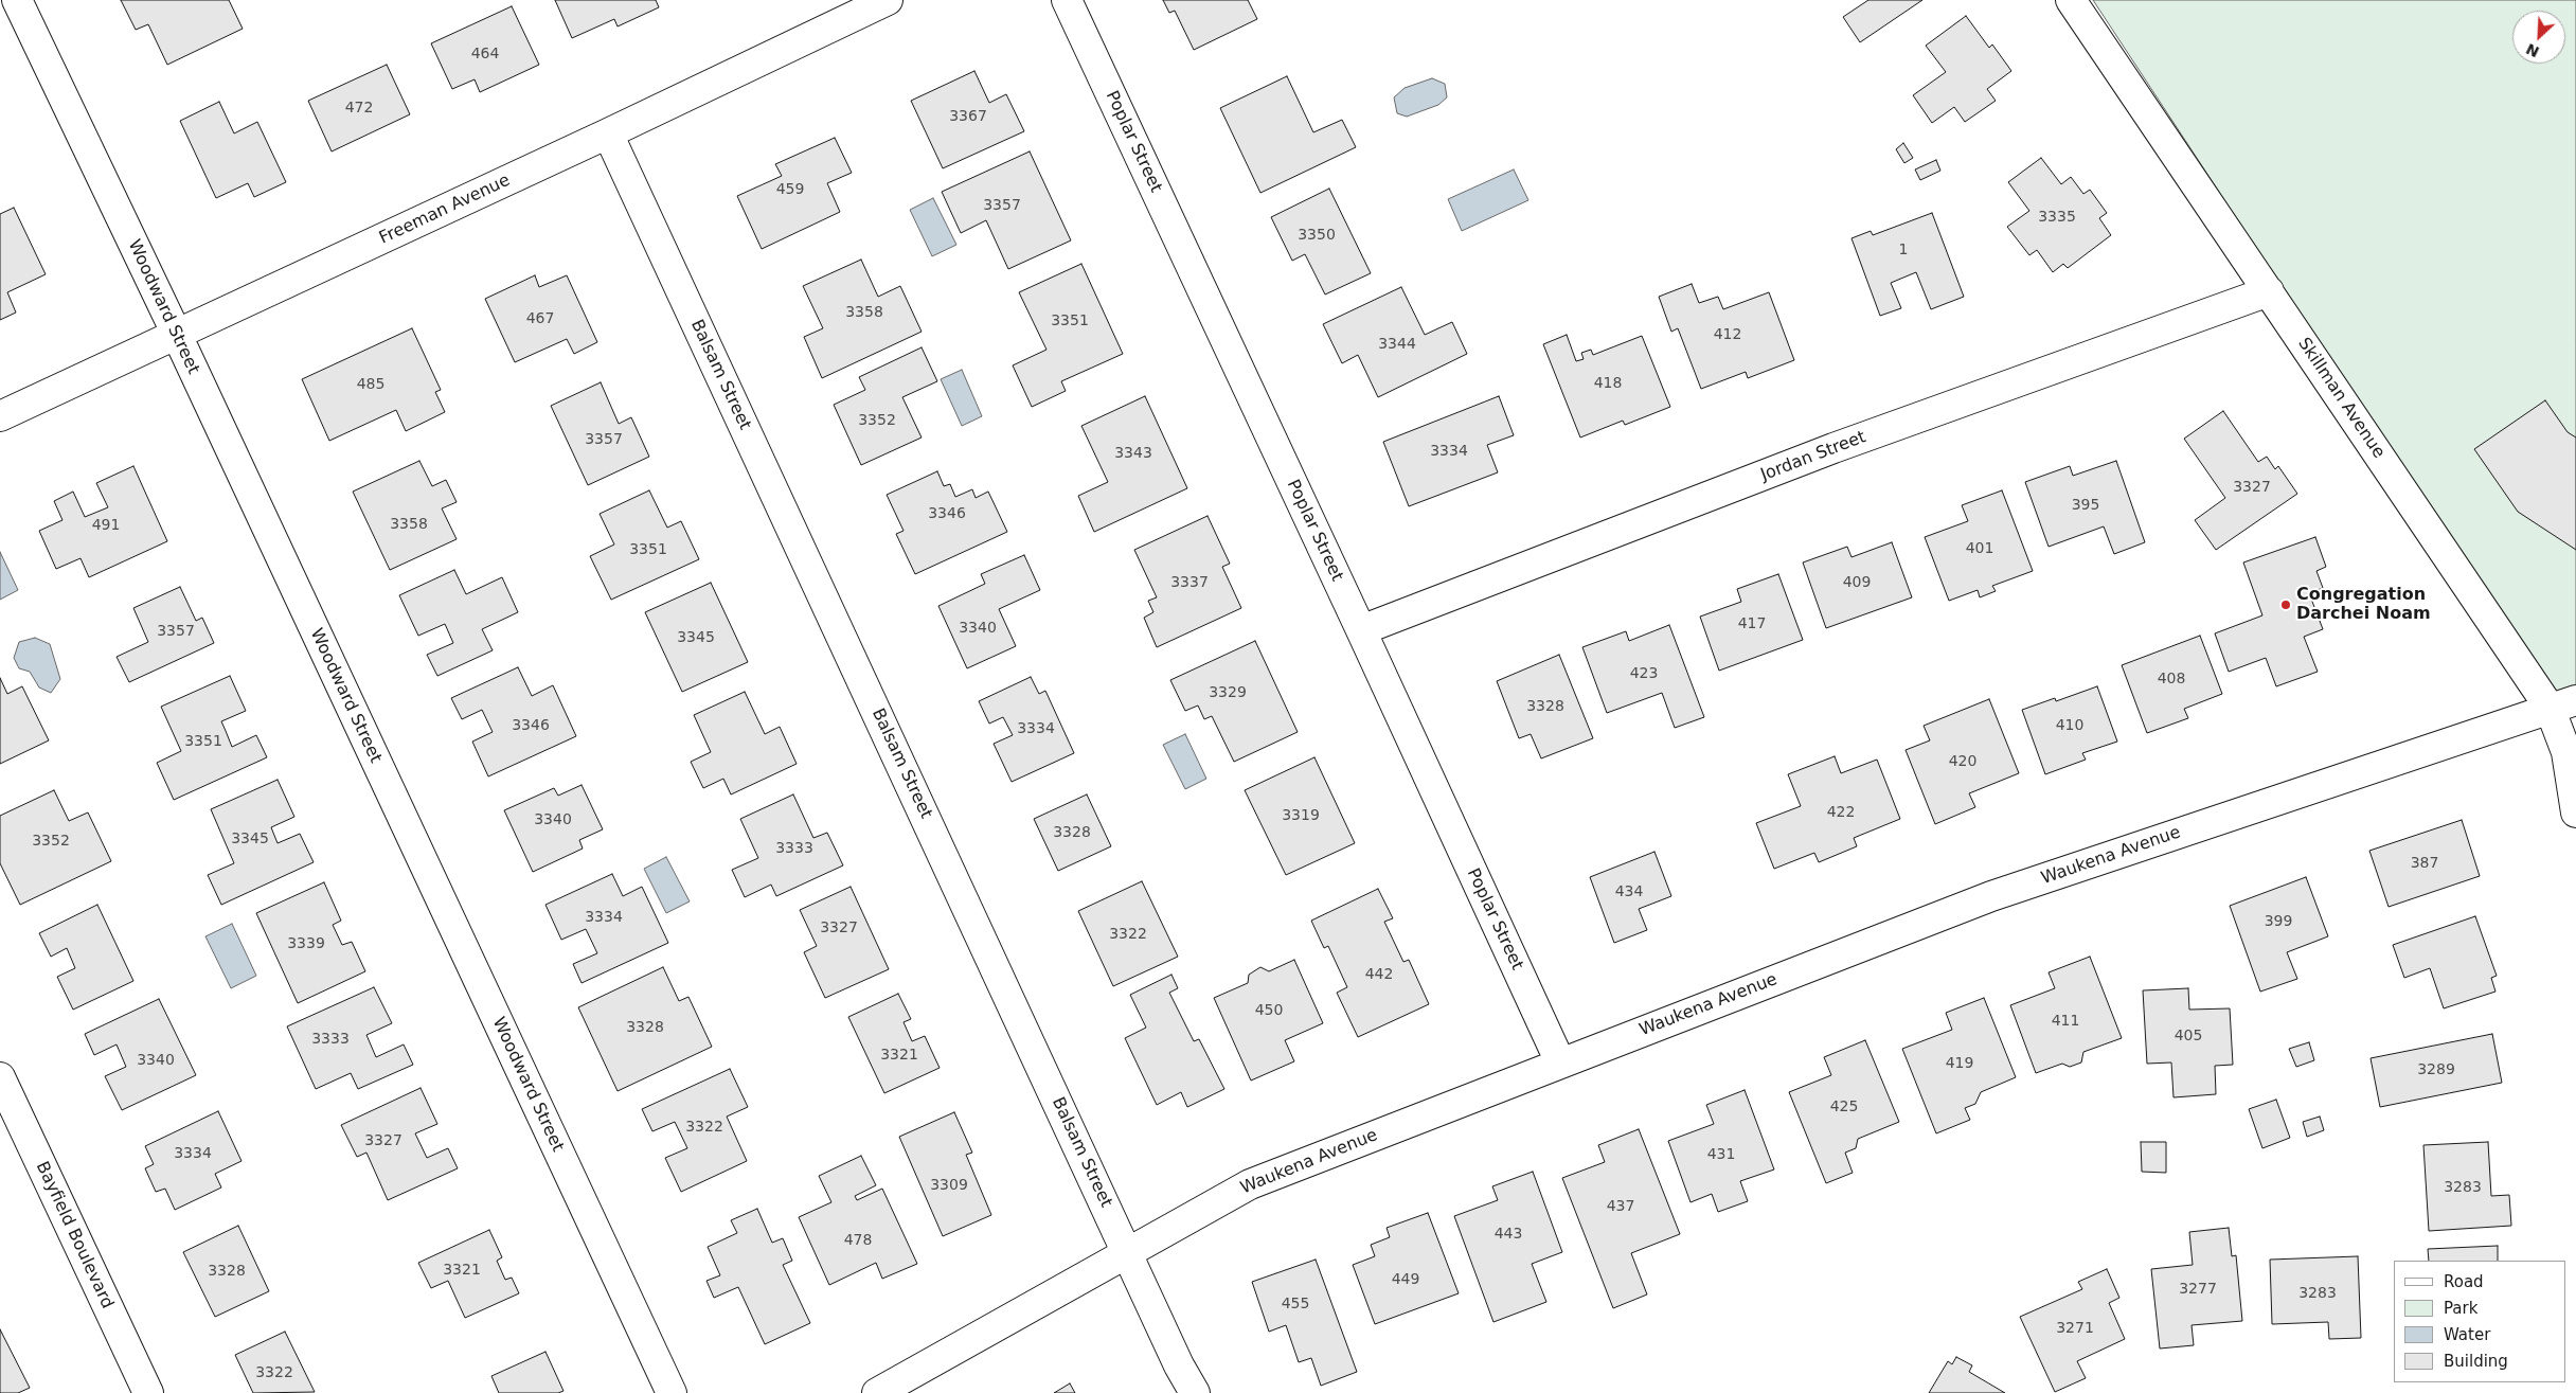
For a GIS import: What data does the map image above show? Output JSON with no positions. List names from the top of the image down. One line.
{"streets":{"street":["Poplar Street","Freeman Avenue","Woodward Street","Balsam Street","Skillman Avenue","Jordan Street","Waukena Avenue","Bayfield Boulevard"]},"crossings":[["Poplar Street","Jordan Street"],["Poplar Street","Waukena Avenue"],["Freeman Avenue","Woodward Street"],["Freeman Avenue","Balsam Street"],["Balsam Street","Waukena Avenue"],["Skillman Avenue","Jordan Street"],["Skillman Avenue","Waukena Avenue"]],"places":["Congregation Darchei Noam"],"house_numbers":["464","472","3367","459","3357","3335","3350","1","3358","467","3351","412","3344","418","485","3352","3357","3334","3343","3327","395","3346","3358","491","401","3351","3337","409","417","3340","3357","3345","423","408","3329","3328","3346","410","3334","3351","420","422","3319","3340","3328","3345","3352","3333","387","434","3334","399","3327","3322","3339","442","450","411","3328","405","3333","3321","3340","419","3289","425","3322","3327","3334","431","3309","3283","437","443","478","3321","3328","449","3277","3283","455","3271","3322"],"legend":["Road","Park","Water","Building"],"north":"bottom left"}
